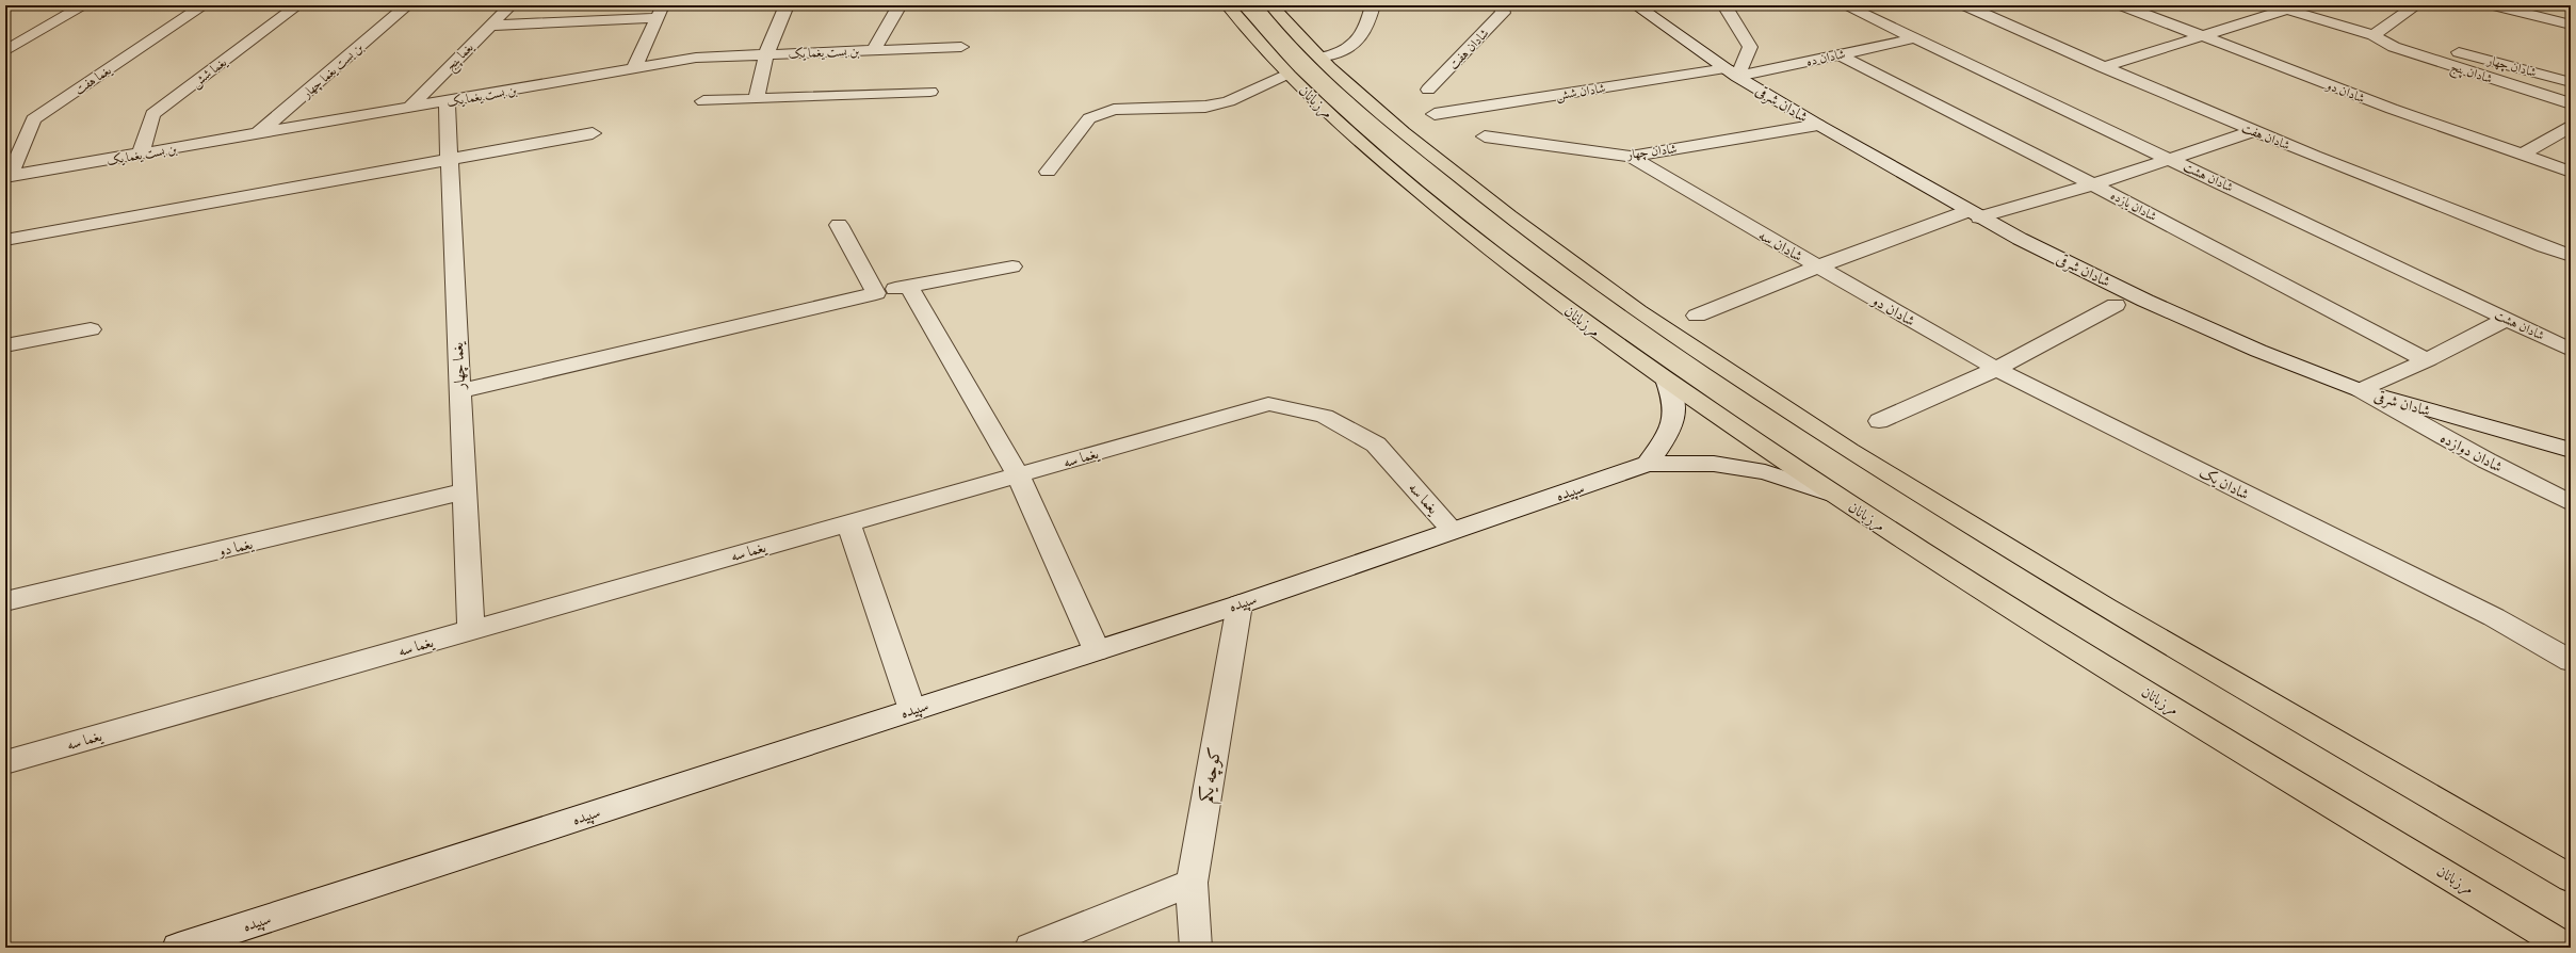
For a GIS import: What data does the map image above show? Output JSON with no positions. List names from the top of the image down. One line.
{"streets":{"main road":["مرزبانان"],"street":["شادان هفت","بن بست یغما یک","یغما پنج","شادان ده","شادان چهار","بن بست یغما چهار","یغما شش","شادان پنج","یغما هفت","شادان شش","شادان دو","شادان شرقی","شادان هشت","شادان یازده","شادان سه","یغما چهار","شادان دوازده","یغما سه","شادان یک","سپیده","یغما دو","کوچه یکم"]},"crossings":[["بن بست یغما یک","یغما پنج"],["بن بست یغما یک","بن بست یغما چهار"],["بن بست یغما یک","یغما شش"],["بن بست یغما یک","یغما هفت"],["بن بست یغما یک","یغما چهار"],["شادان ده","شادان شش"],["شادان ده","شادان شرقی"],["شادان ده","شادان هشت"],["شادان ده","شادان یازده"],["شادان چهار","شادان پنج"],["شادان چهار","شادان شرقی"],["شادان چهار","شادان سه"],["شادان شش","شادان شرقی"],["شادان دو","شادان سه"],["شادان دو","شادان یک"],["مرزبانان","سپیده"],["شادان شرقی","شادان دوازده"],["یغما چهار","یغما سه"],["یغما چهار","یغما دو"],["یغما سه","سپیده"],["سپیده","کوچه یکم"]]}
